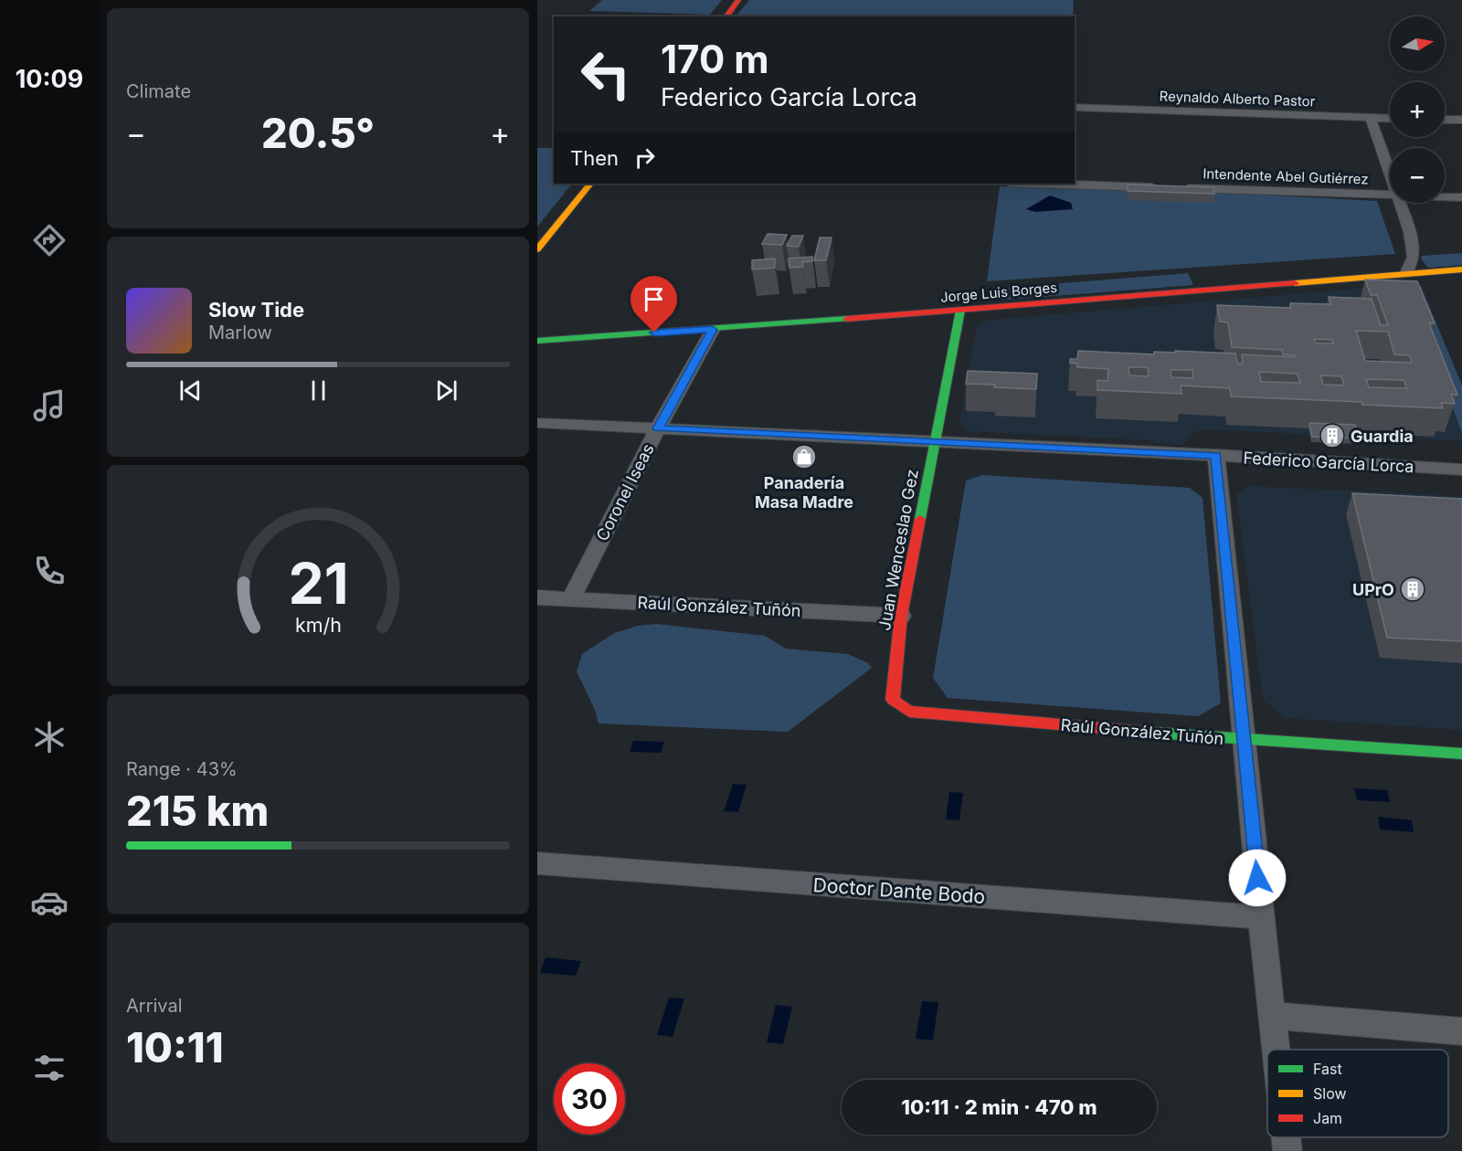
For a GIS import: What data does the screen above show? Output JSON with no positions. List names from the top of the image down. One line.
{"streets":{"street":["Reynaldo Alberto Pastor","Intendente Abel Gutiérrez","Jorge Luis Borges","Federico García Lorca","Coronel Iseas","Juan Wenceslao Gez","Raúl González Tuñón","Doctor Dante Bodo"]},"crossings":[["Jorge Luis Borges","Coronel Iseas"],["Jorge Luis Borges","Juan Wenceslao Gez"],["Federico García Lorca","Coronel Iseas"],["Federico García Lorca","Juan Wenceslao Gez"],["Coronel Iseas","Raúl González Tuñón"],["Juan Wenceslao Gez","Raúl González Tuñón"]],"places":{"building":["Guardia","UPrO"],"shop":["Panadería Masa Madre"]},"legend":["Fast","Slow","Jam"],"north":"right","page":{"tabs":"10:09","tile":["Climate",["Range · 43%","215 km"],["Arrival","10:11"]],"map_buttons":["+","−"],"turn":["170 m","Federico García Lorca"],"heat":["−","20.5°","+"],"then":"Then","song":["Slow Tide","Marlow"],"limit":"30","trip":"10:11 · 2 min · 470 m","gauge":["21","km/h"]}}
